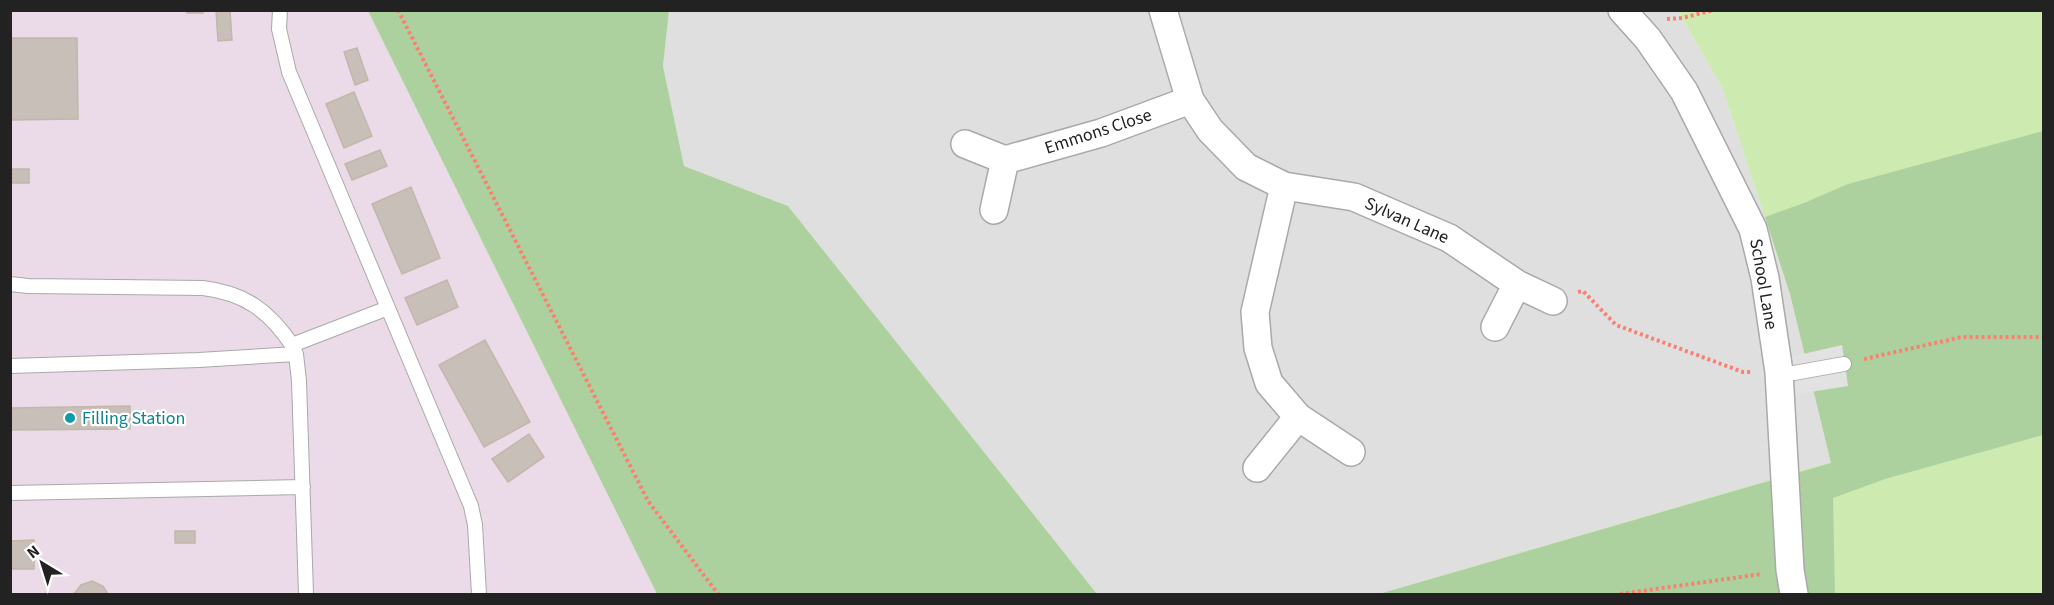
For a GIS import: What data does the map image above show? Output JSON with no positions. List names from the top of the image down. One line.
{"streets":{"street":["Emmons Close","Sylvan Lane","School Lane"]},"crossings":[["Emmons Close","Sylvan Lane"]],"places":["Filling Station"],"north":"top left"}
